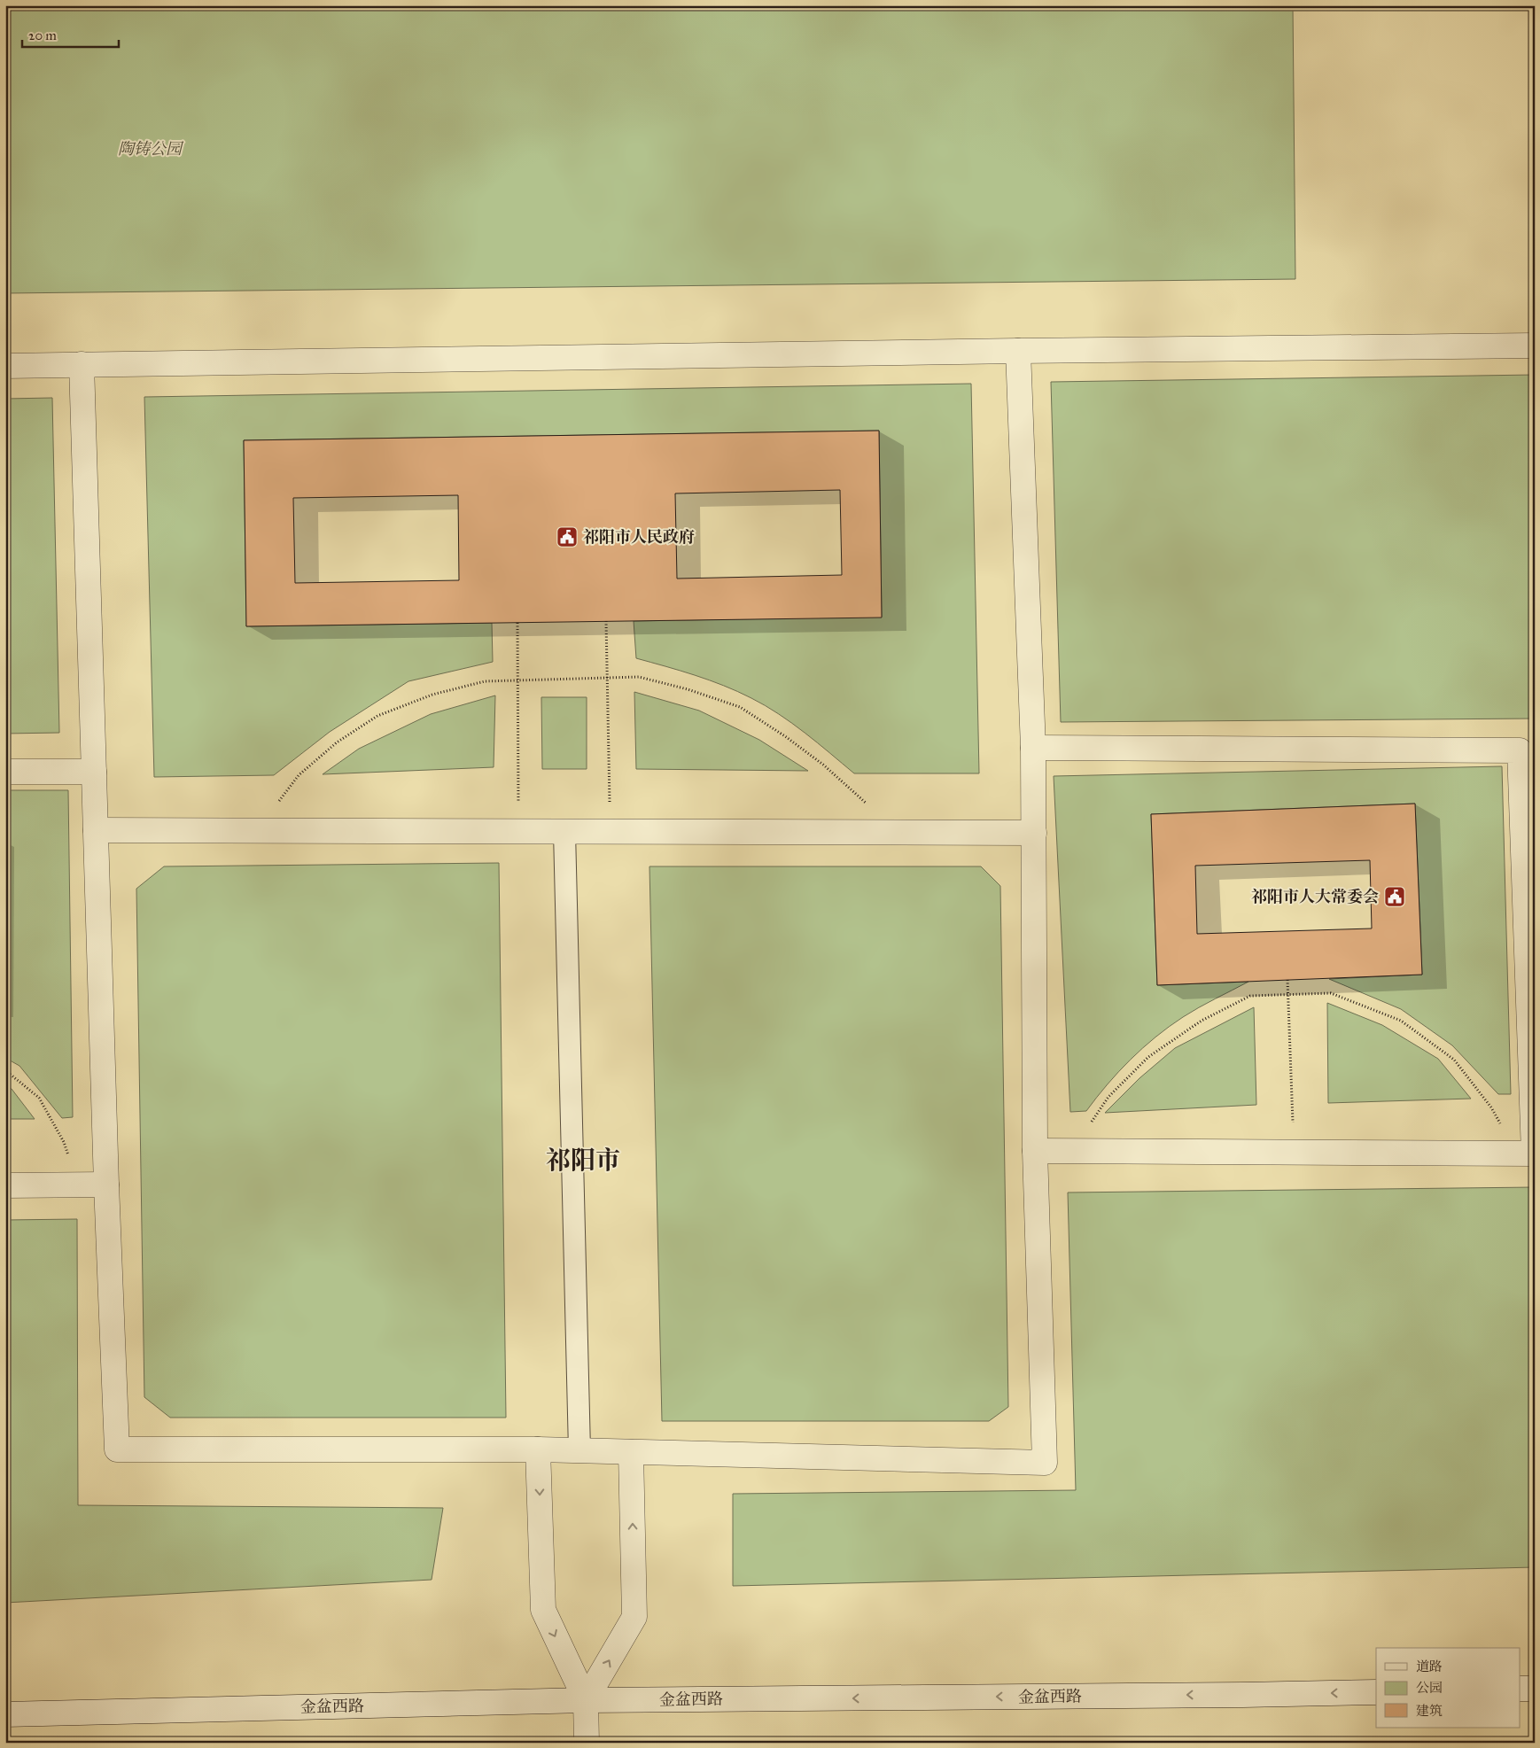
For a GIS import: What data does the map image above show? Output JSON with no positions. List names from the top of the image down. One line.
{"streets":{"street":["金盆西路"]},"one_way":["金盆西路"],"districts":["祁阳市"],"parks":["陶铸公园"],"places":{"public building":["祁阳市人民政府","祁阳市人大常委会"]},"legend":["道路","公园","建筑"],"scale_bar":"20 m"}
